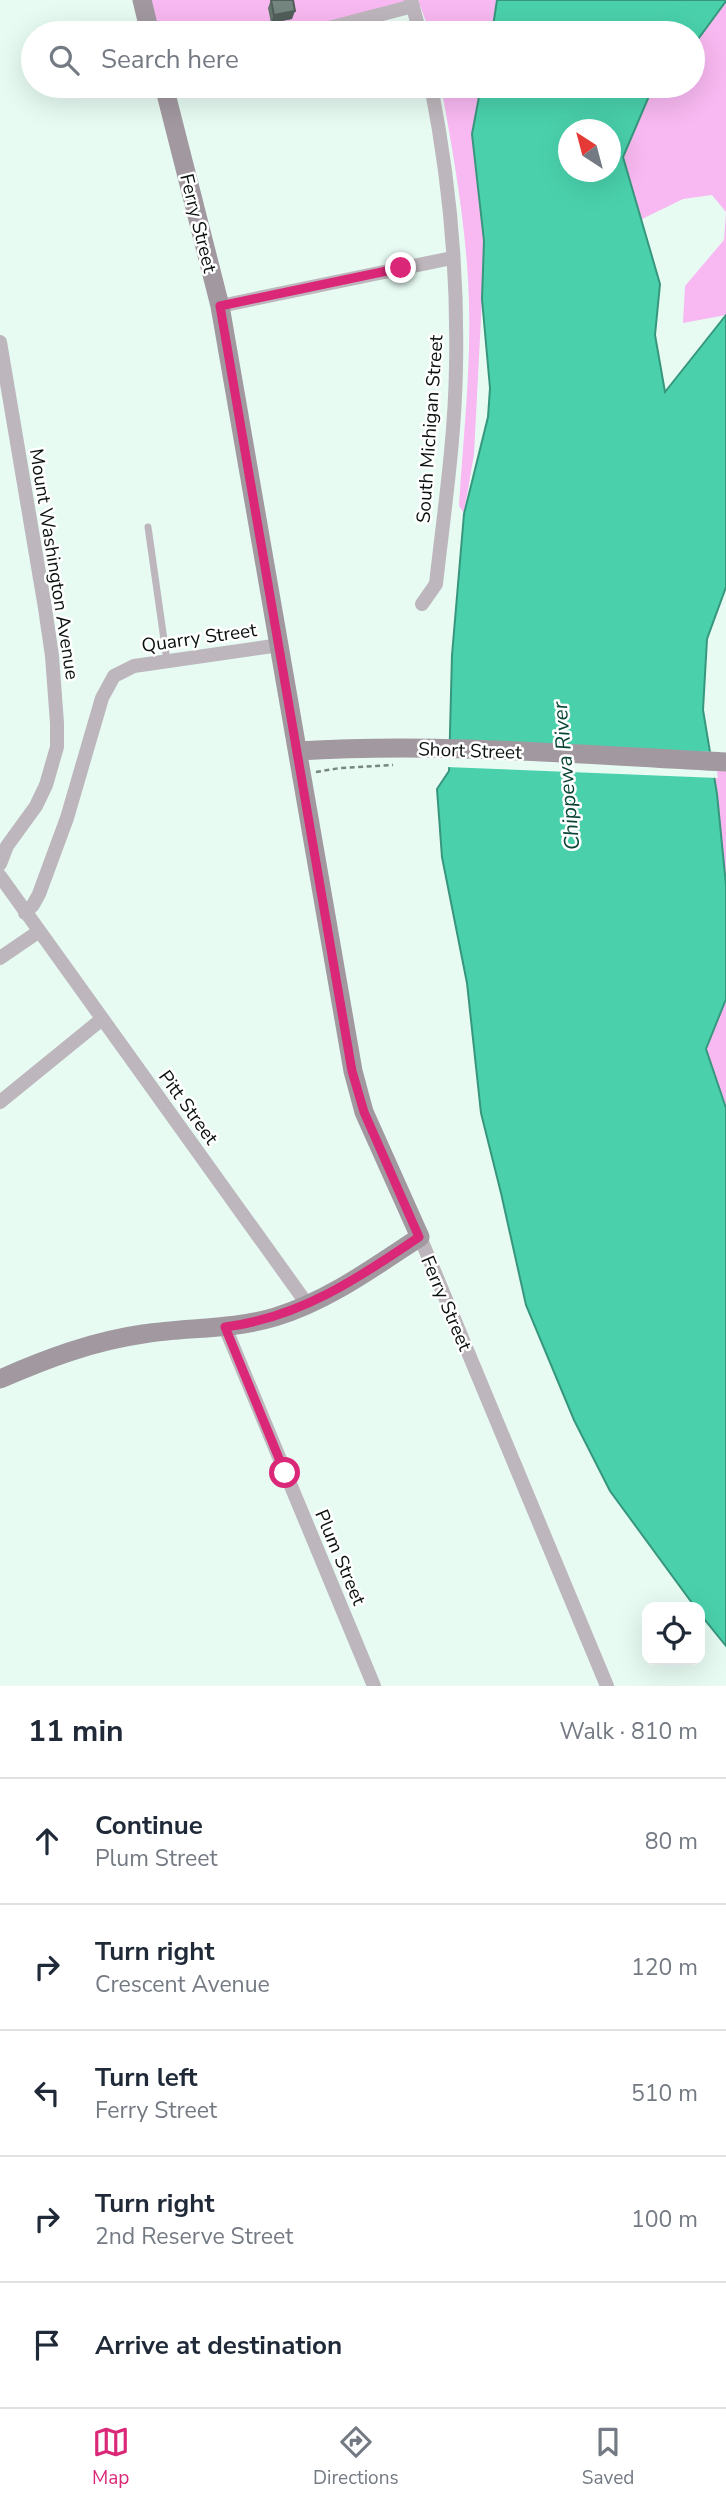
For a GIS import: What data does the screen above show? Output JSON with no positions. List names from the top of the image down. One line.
{"streets":{"main road":["Ferry Street","Short Street"],"street":["South Michigan Street","Mount Washington Avenue","Quarry Street","Pitt Street","Plum Street"]},"crossings":[["Ferry Street","Quarry Street"],["Ferry Street","Short Street"],["Mount Washington Avenue","Quarry Street"]],"water":["Chippewa River"],"north":"top left","page":{"search":"Search here","heading":["11 min","Walk · 810 m"],"list":[["Continue","Plum Street","80 m"],["Turn right","Crescent Avenue","120 m"],["Turn left","Ferry Street","510 m"],["Turn right","2nd Reserve Street","100 m"],"Arrive at destination"],"nav":["Map","Directions","Saved"]}}
